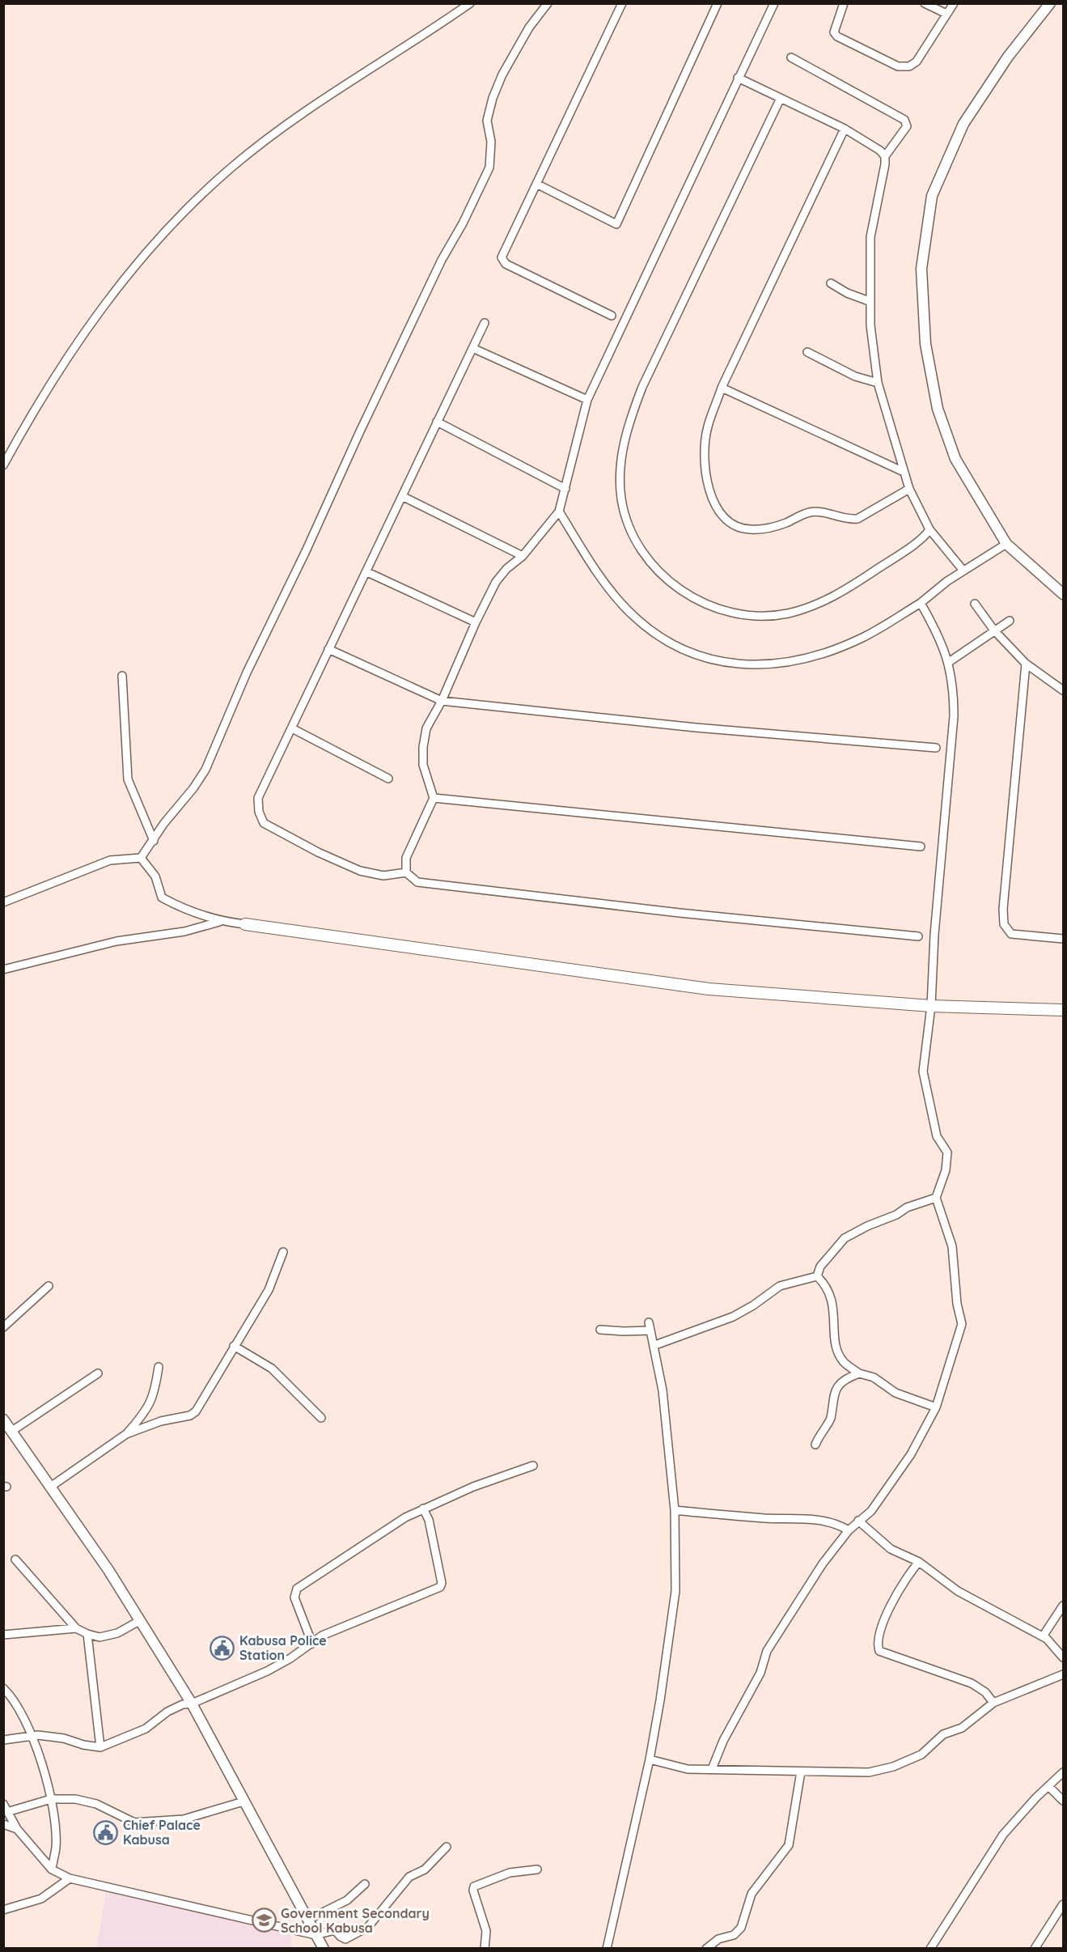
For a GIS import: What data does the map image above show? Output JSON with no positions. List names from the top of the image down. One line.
{"places":{"public building":["Kabusa Police Station","Chief Palace Kabusa"],"school or university":["Government Secondary School Kabusa"]}}
